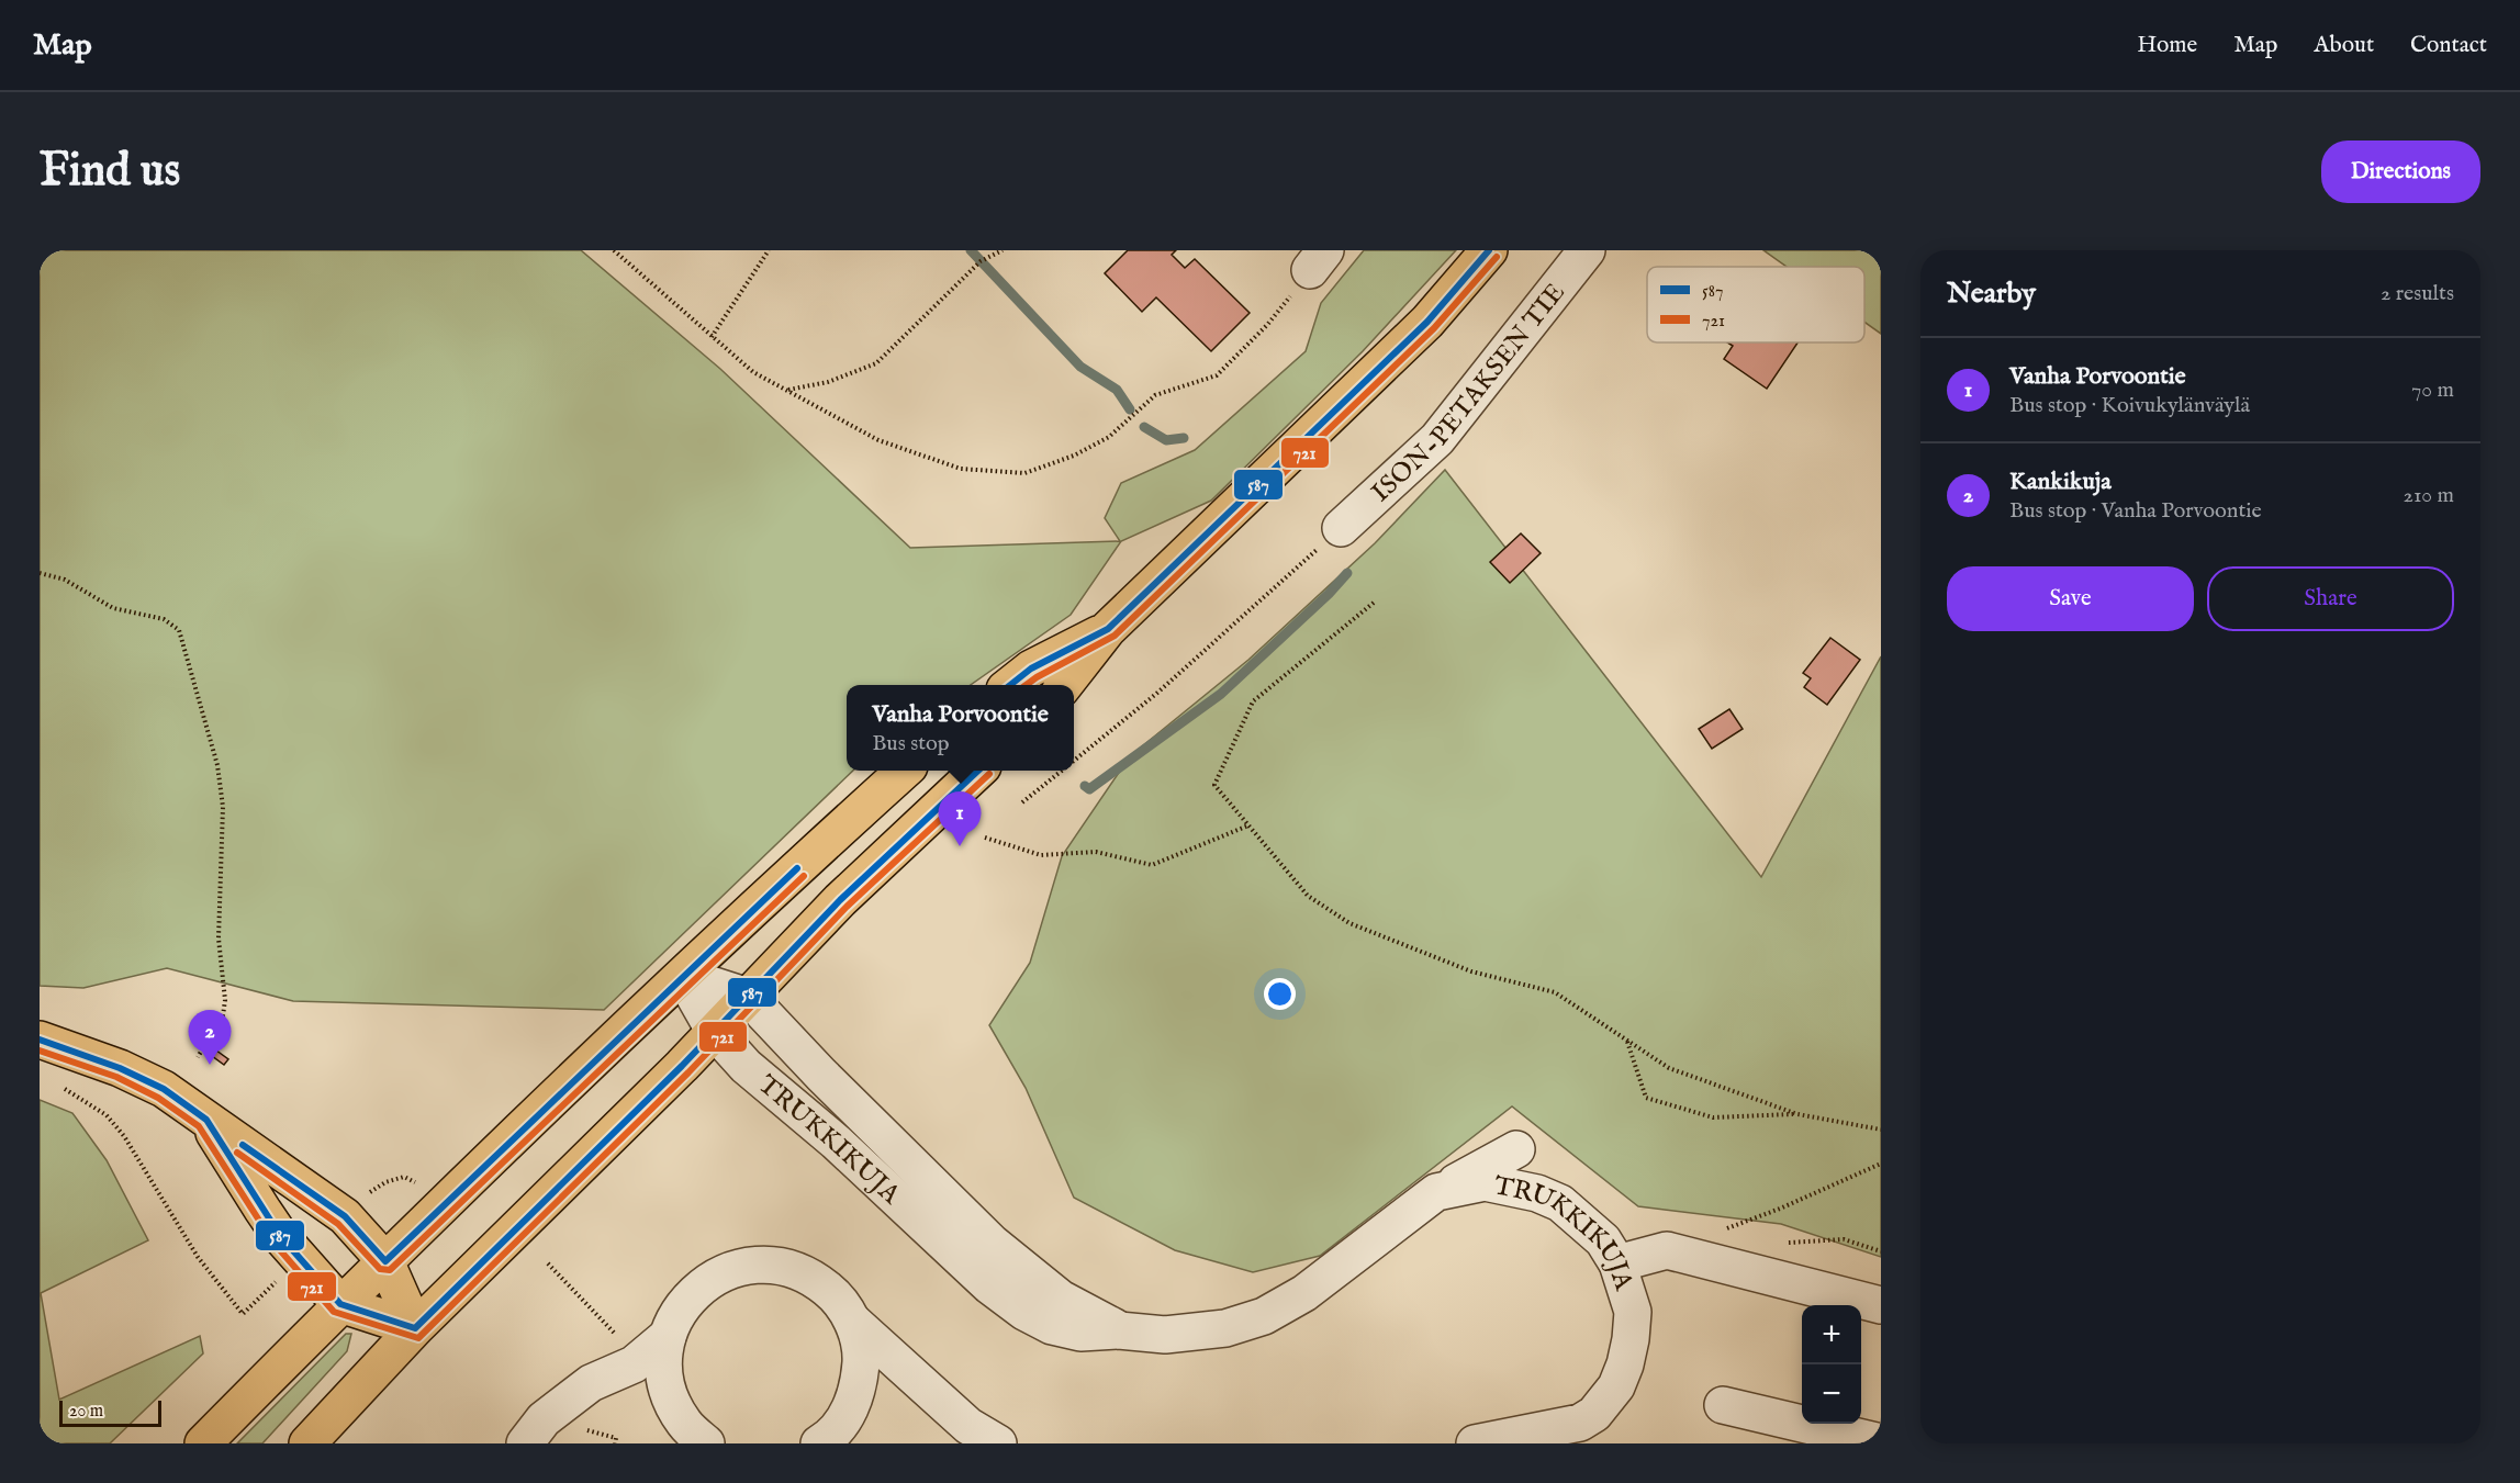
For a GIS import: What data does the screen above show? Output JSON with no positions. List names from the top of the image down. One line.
{"streets":{"street":["ISON-PETAKSEN TIE","TRUKKIKUJA"]},"lines":["transit line 587","transit line 721"],"legend":["587","721"],"scale_bar":"20 m","page":{"header":"Map","nav":["Home","Map","About","Contact"],"buttons":["Directions",["Save","Share"]],"title":"Find us","heading":["Nearby","2 results"],"list":[{"mark":"1","name":"Vanha Porvoontie","note":"Bus stop · Koivukylänväylä","value":"70 m"},{"mark":"2","name":"Kankikuja","note":"Bus stop · Vanha Porvoontie","value":"210 m"}],"popup":["Vanha Porvoontie","Bus stop"],"pins":["1","2"],"map_buttons":["+","−"],"scale":"20 m"}}
